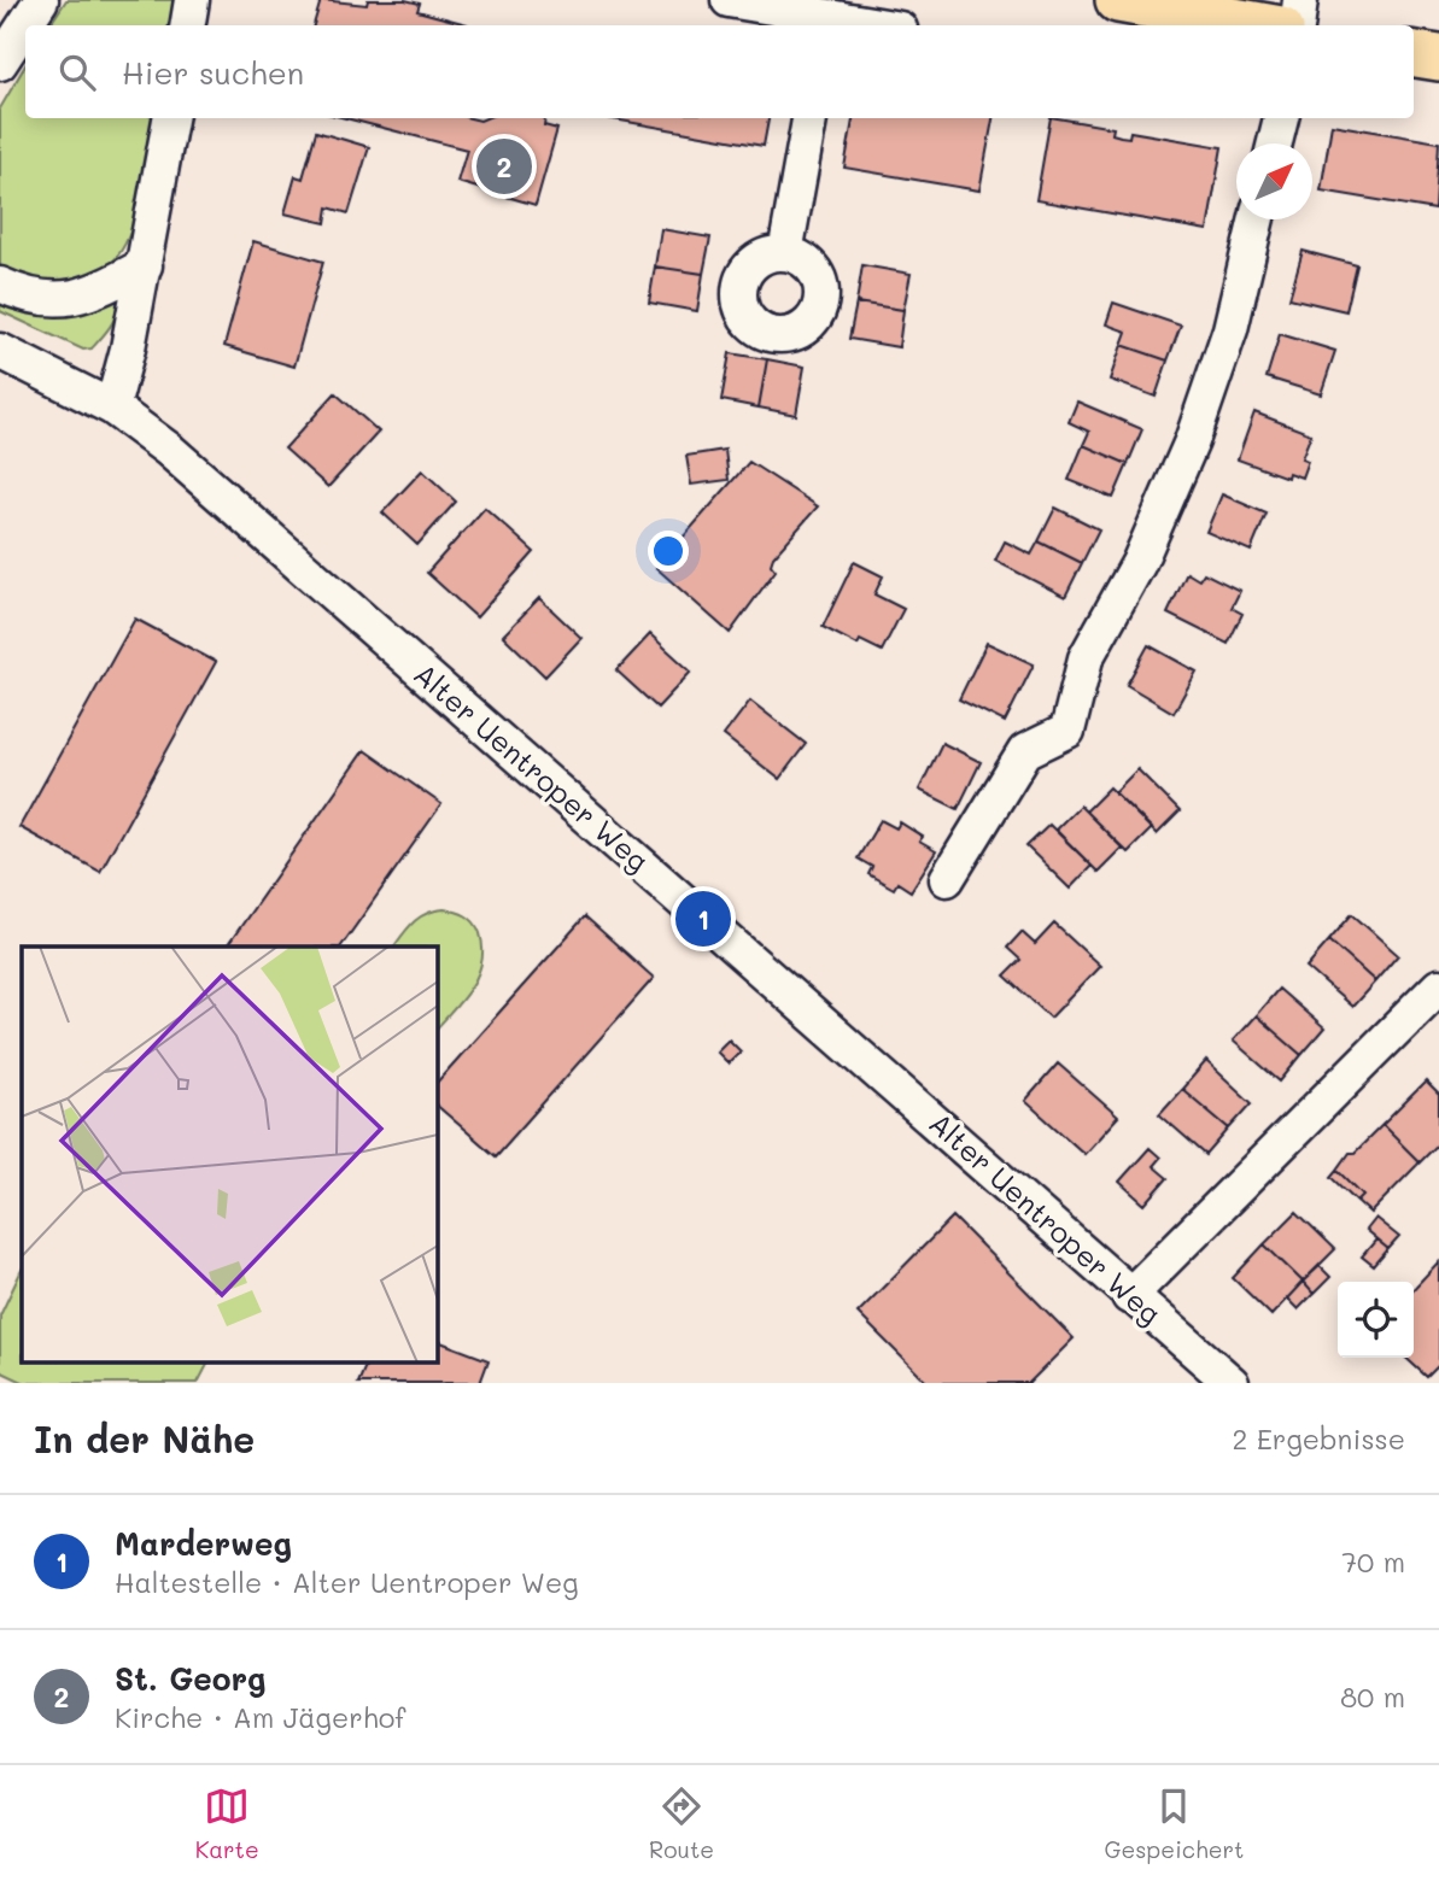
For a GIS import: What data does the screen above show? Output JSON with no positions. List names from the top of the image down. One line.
{"streets":{"street":["Alter Uentroper Weg"]},"north":"top right","page":{"search":"Hier suchen","pins":["2","1"],"heading":["In der Nähe","2 Ergebnisse"],"list":[{"mark":"1","name":"Marderweg","note":"Haltestelle · Alter Uentroper Weg","value":"70 m"},{"mark":"2","name":"St. Georg","note":"Kirche · Am Jägerhof","value":"80 m"}],"nav":["Karte","Route","Gespeichert"]}}
